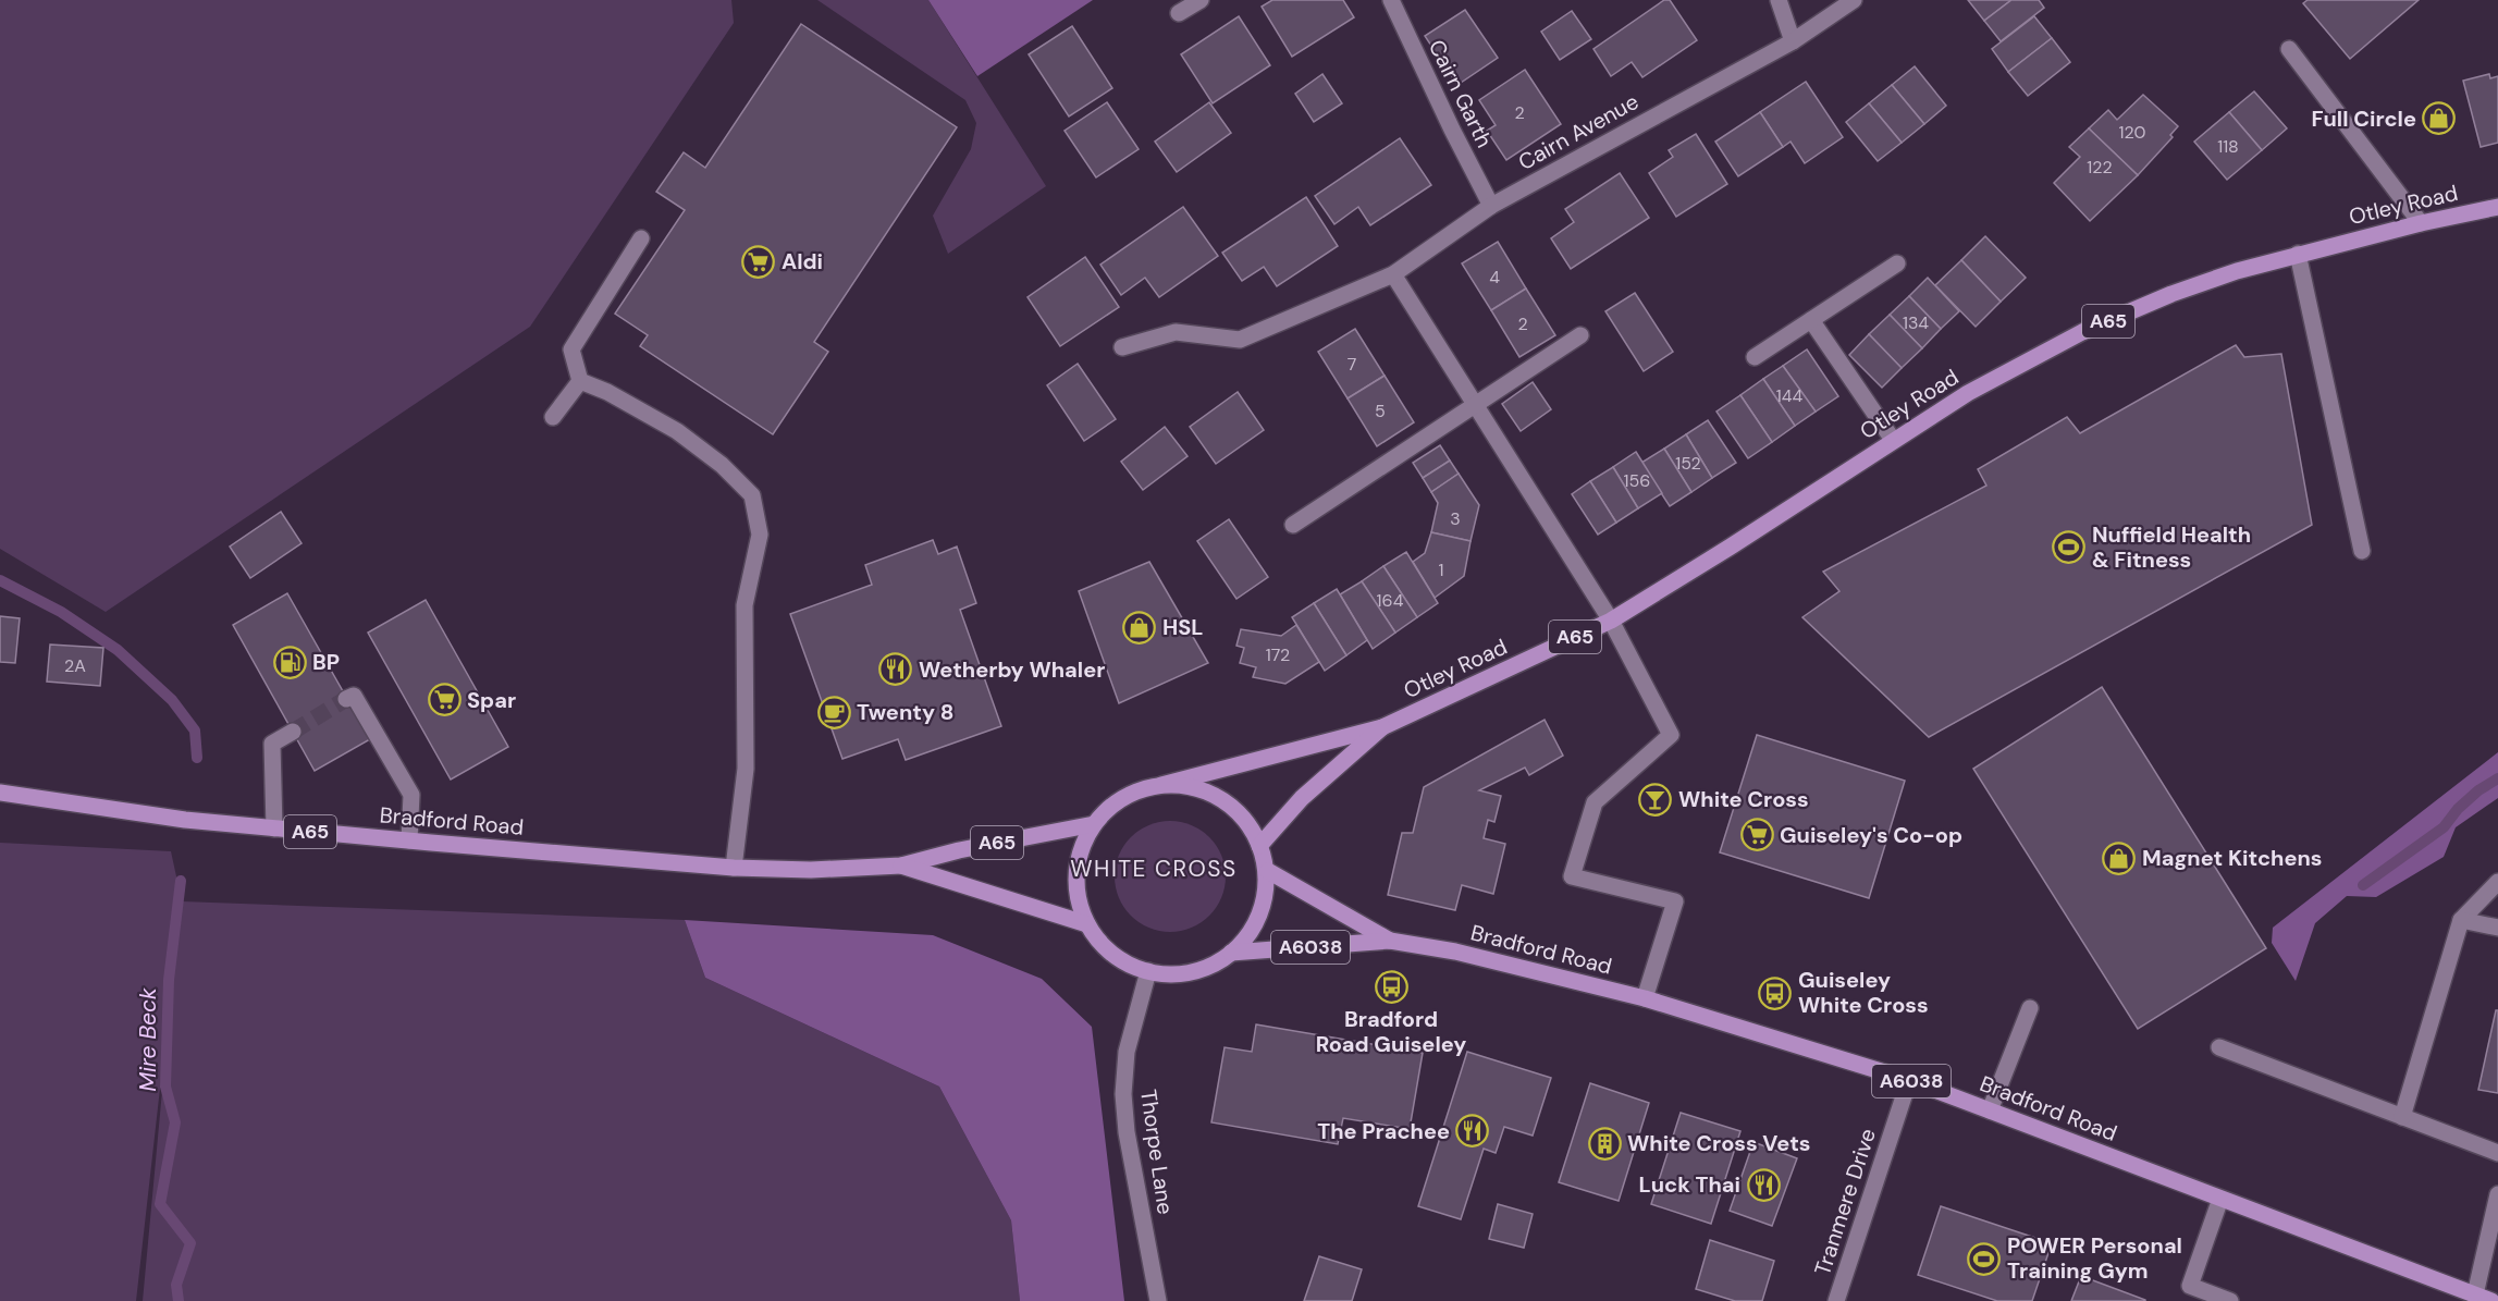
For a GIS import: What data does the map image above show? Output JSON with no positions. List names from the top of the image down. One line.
{"streets":{"main road":["Otley Road","A65","Bradford Road","A6038"],"street":["Cairn Garth","Cairn Avenue","Thorpe Lane","Tranmere Drive"]},"crossings":[["Cairn Garth","Cairn Avenue"],["Otley Road","A65"],["Otley Road","Bradford Road"],["Otley Road","Thorpe Lane"],["A65","Bradford Road"],["A65","Thorpe Lane"],["Bradford Road","Thorpe Lane"],["Bradford Road","Tranmere Drive"]],"districts":["WHITE CROSS"],"water":["Mire Beck"],"places":{"shop":["Full Circle","HSL","Magnet Kitchens"],"supermarket":["Aldi","Spar","Guiseley's Co-op"],"sports":["Nuffield Health & Fitness","POWER Personal Training Gym"],"fuel station":["BP"],"restaurant":["Wetherby Whaler","The Prachee","Luck Thai"],"cafe":["Twenty 8"],"bar":["White Cross"],"bus stop":["Bradford Road Guiseley","Guiseley White Cross"],"building":["White Cross Vets"]},"house_numbers":["2","120","118","122","4","134","2","7","144","5","152","156","3","1","164","172","2A"]}
